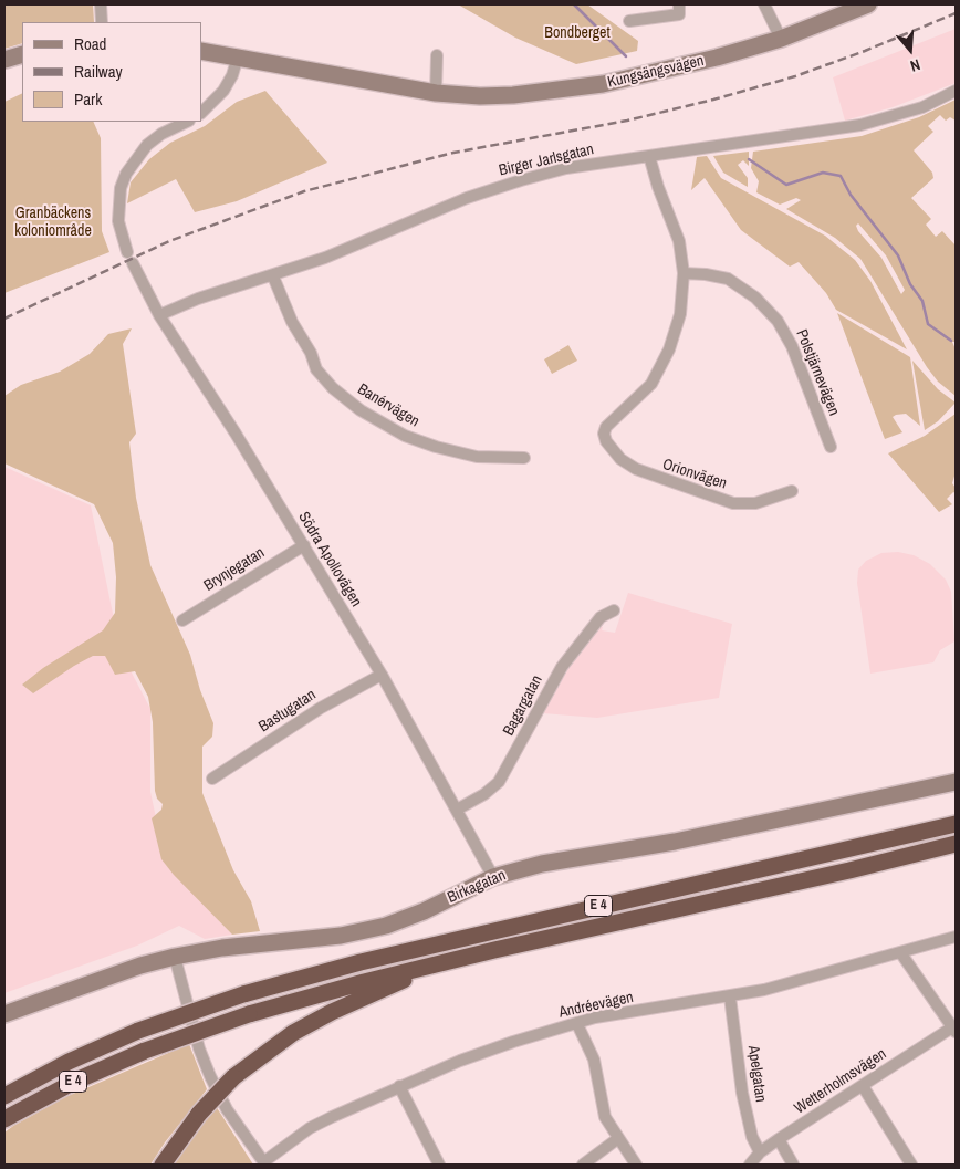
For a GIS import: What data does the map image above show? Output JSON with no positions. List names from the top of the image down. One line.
{"streets":{"highway":["E 4"],"street":["Kungsängsvägen","Birger Jarlsgatan","Polstjärnevägen","Banérvägen","Orionvägen","Södra Apollovägen","Brynjegatan","Bagargatan","Bastugatan","Birkagatan","Andréevägen","Apelgatan","Wetterholmsvägen"]},"crossings":[["Birger Jarlsgatan","Banérvägen"],["Birger Jarlsgatan","Södra Apollovägen"],["Polstjärnevägen","Orionvägen"],["Södra Apollovägen","Brynjegatan"],["Södra Apollovägen","Bagargatan"],["Södra Apollovägen","Bastugatan"],["Södra Apollovägen","Birkagatan"],["Birkagatan","Andréevägen"],["Andréevägen","Apelgatan"],["Apelgatan","Wetterholmsvägen"]],"parks":["Bondberget","Granbäckens koloniområde"],"legend":["Road","Railway","Park"],"north":"bottom"}
